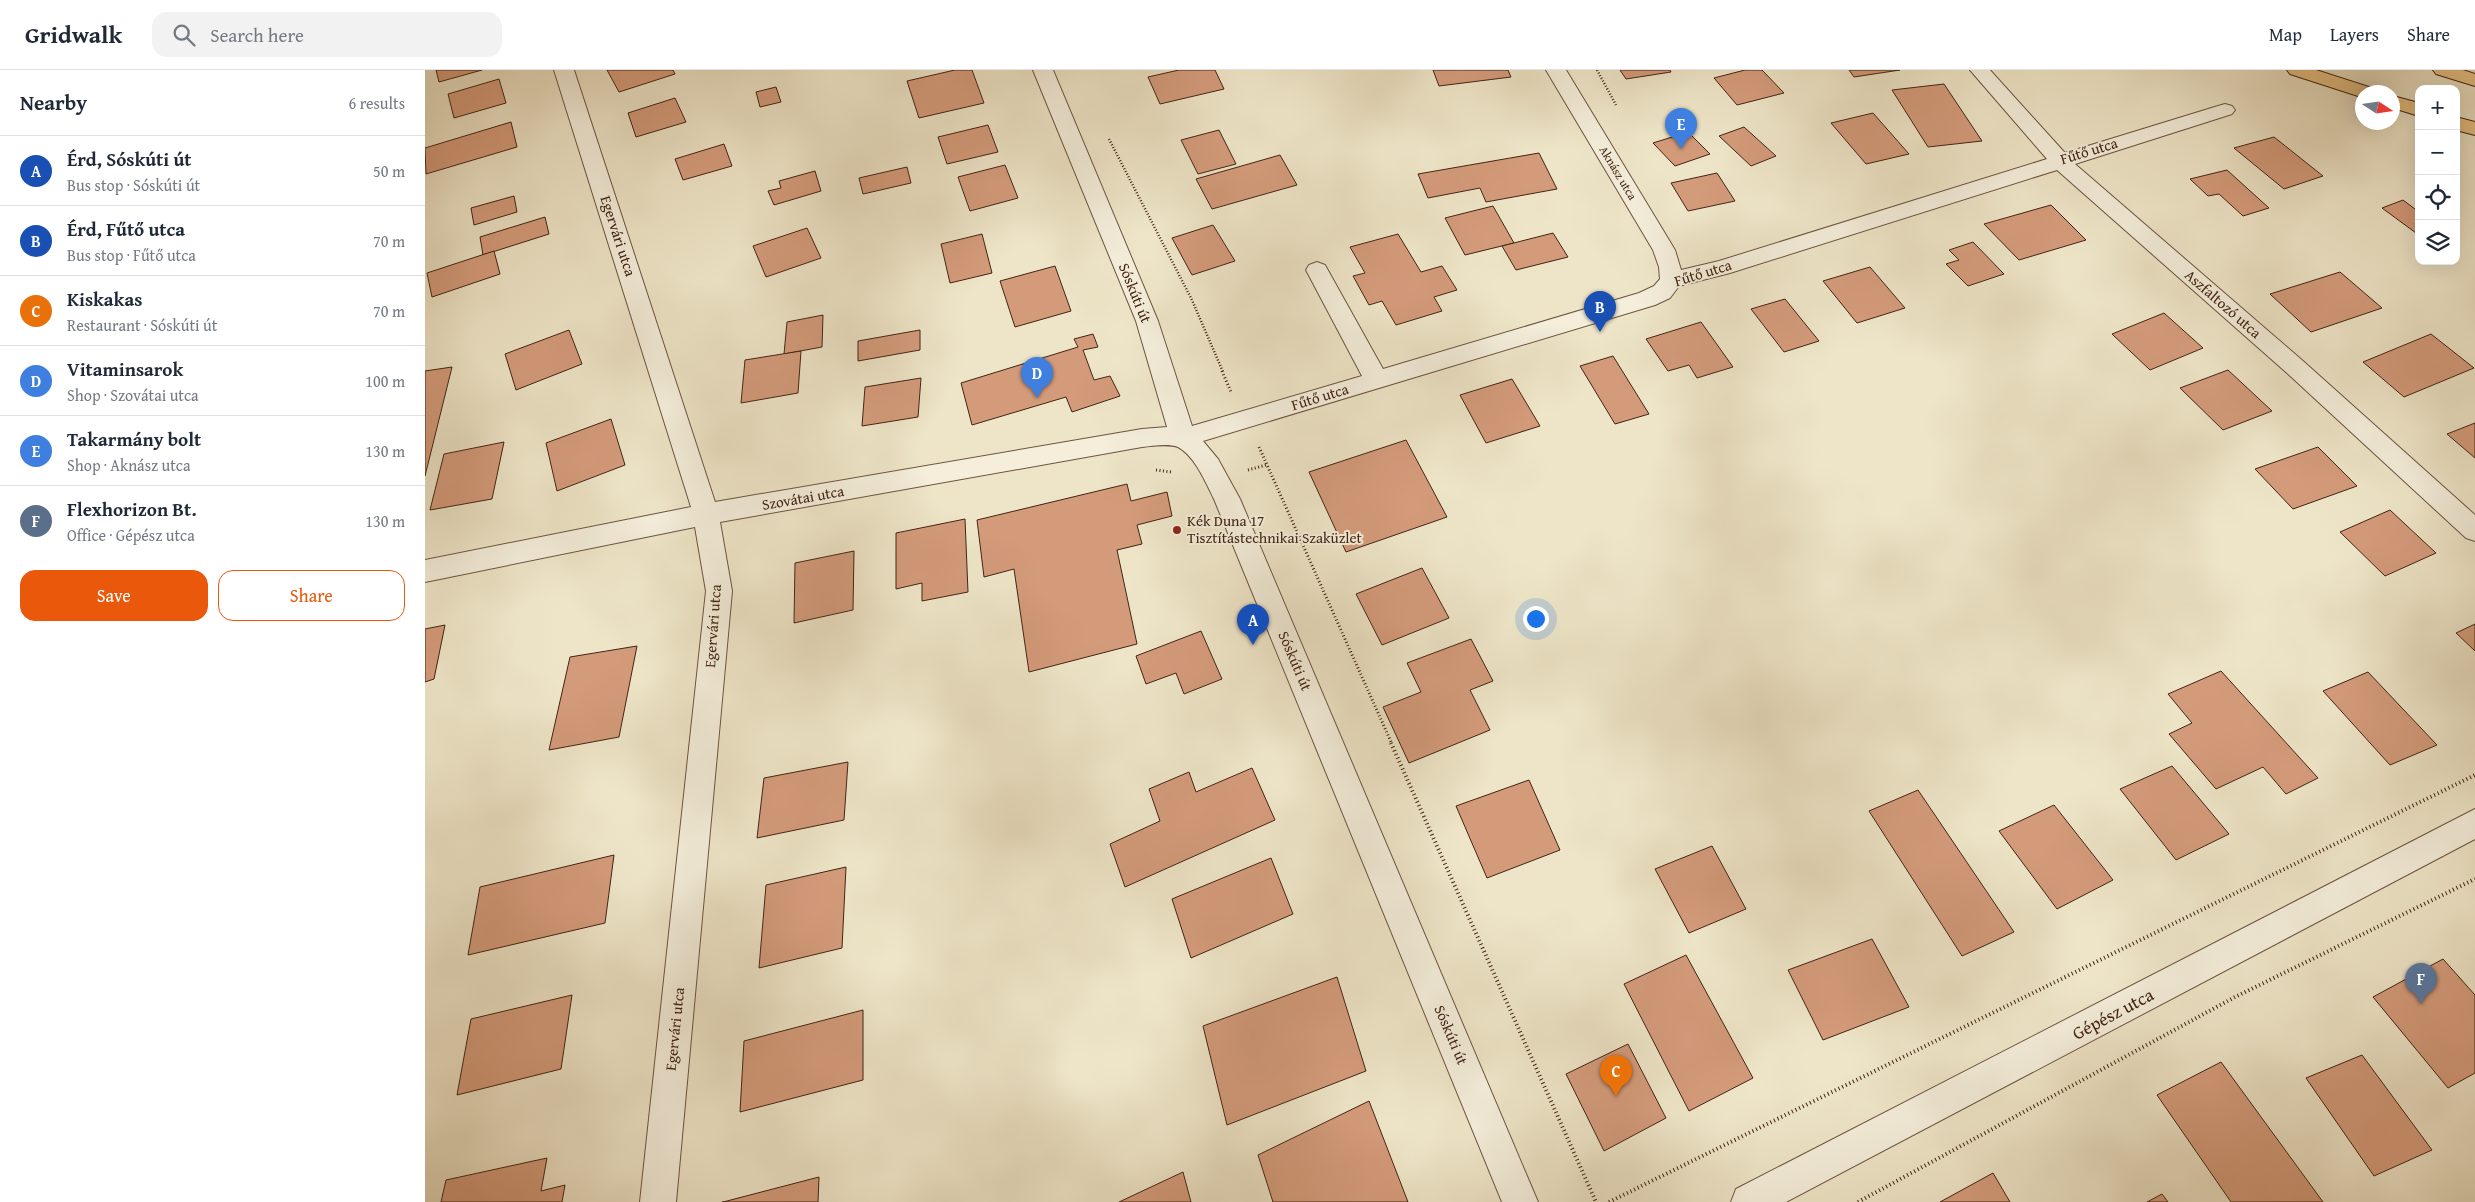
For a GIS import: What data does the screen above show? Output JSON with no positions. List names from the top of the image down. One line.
{"streets":{"street":["Fűtő utca","Aknász utca","Egervári utca","Sóskúti út","Aszfaltozó utca","Szovátai utca","Gépész utca"]},"crossings":[["Fűtő utca","Aknász utca"],["Fűtő utca","Sóskúti út"],["Fűtő utca","Aszfaltozó utca"],["Fűtő utca","Szovátai utca"],["Egervári utca","Szovátai utca"],["Sóskúti út","Szovátai utca"]],"places":["Kék Duna 17 Tisztítástechnikai Szaküzlet"],"north":"right","page":{"header":"Gridwalk","search":"Search here","nav":["Map","Layers","Share"],"heading":["Nearby","6 results"],"map_buttons":["+","−"],"pins":["E","B","D","A","F","C"],"list":[{"mark":"A","name":"Érd, Sóskúti út","note":"Bus stop · Sóskúti út","value":"50 m"},{"mark":"B","name":"Érd, Fűtő utca","note":"Bus stop · Fűtő utca","value":"70 m"},{"mark":"C","name":"Kiskakas","note":"Restaurant · Sóskúti út","value":"70 m"},{"mark":"D","name":"Vitaminsarok","note":"Shop · Szovátai utca","value":"100 m"},{"mark":"E","name":"Takarmány bolt","note":"Shop · Aknász utca","value":"130 m"},{"mark":"F","name":"Flexhorizon Bt.","note":"Office · Gépész utca","value":"130 m"}],"buttons":["Save","Share"]}}
